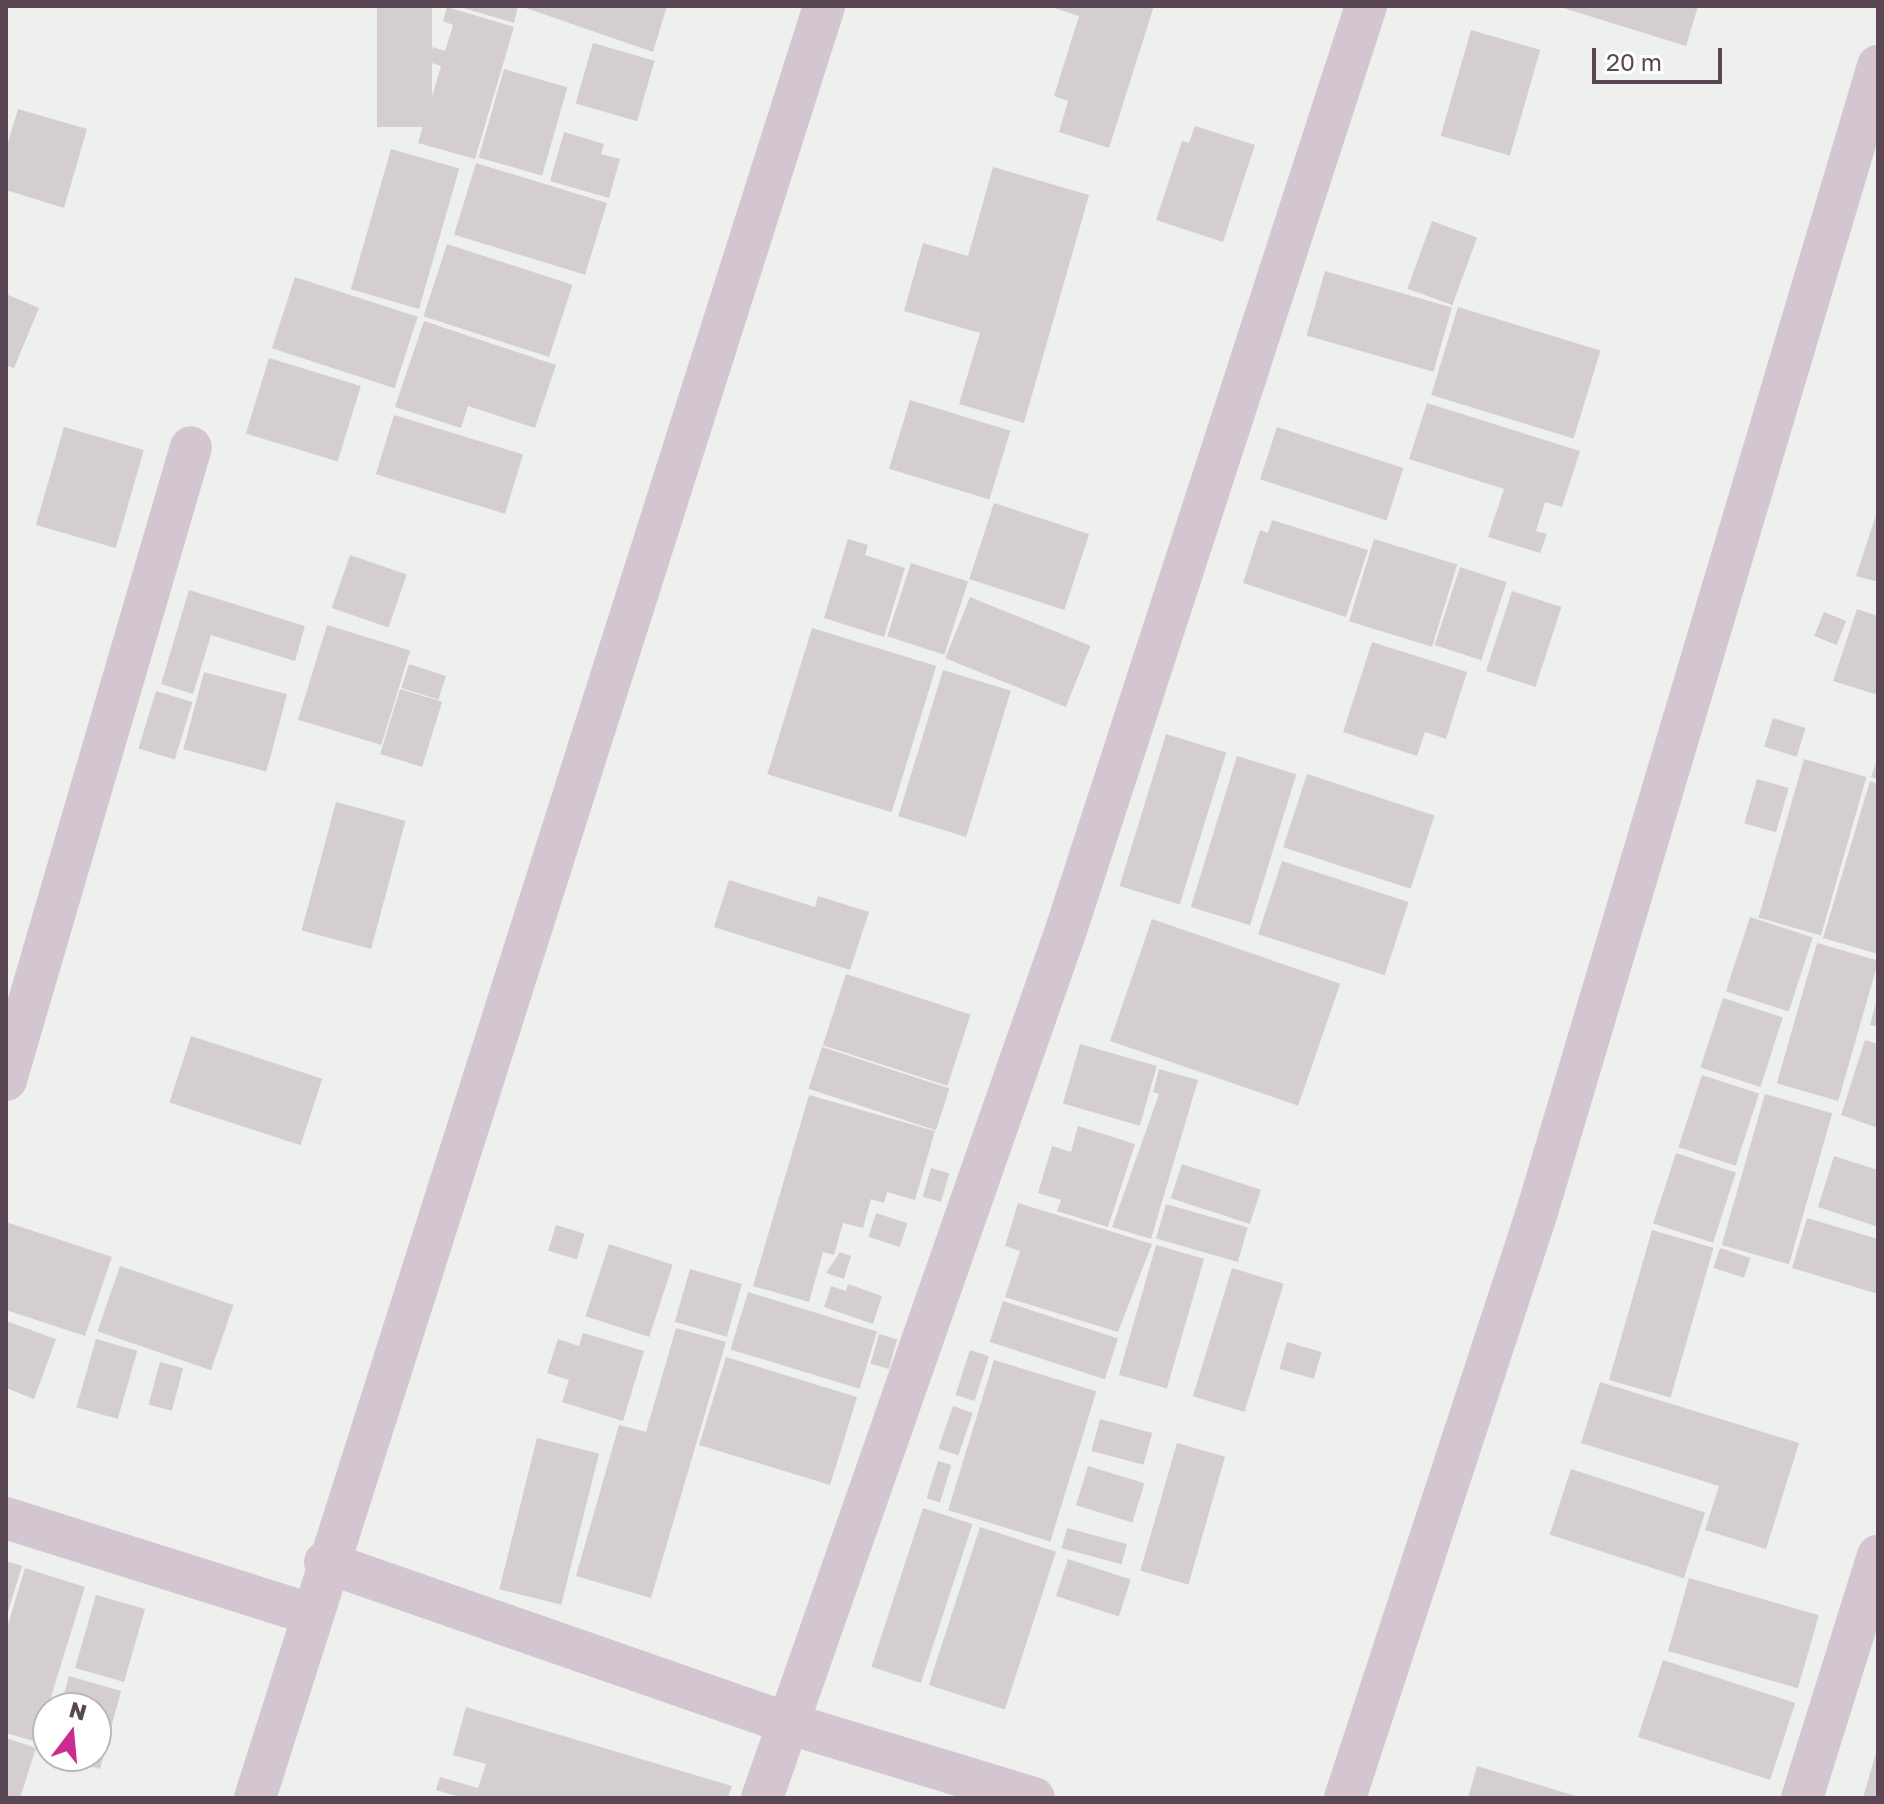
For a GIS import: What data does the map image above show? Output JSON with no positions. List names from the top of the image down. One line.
{"scale_bar":"20 m","north":"top"}
